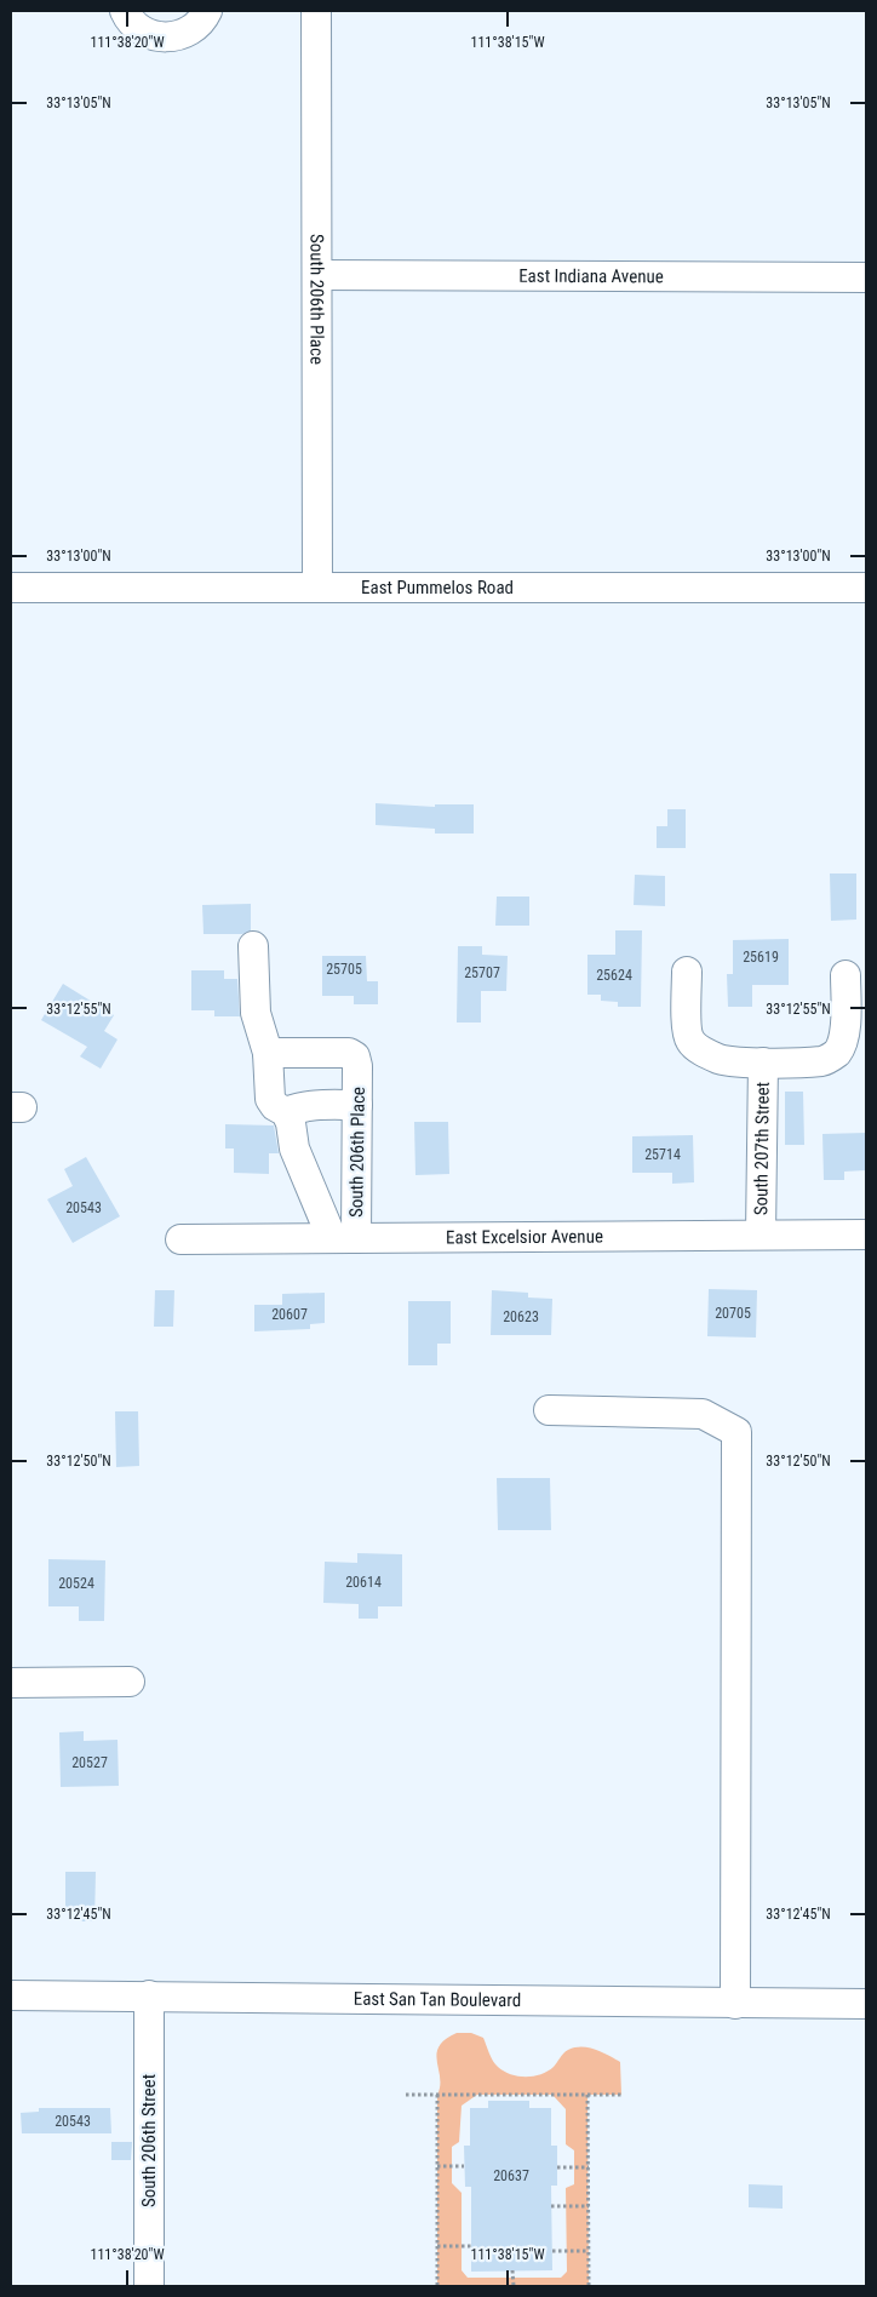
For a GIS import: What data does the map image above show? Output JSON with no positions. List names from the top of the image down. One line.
{"streets":{"street":["East Indiana Avenue","South 206th Place","East Pummelos Road","South 207th Street","East Excelsior Avenue","East San Tan Boulevard","South 206th Street"]},"crossings":[["East Indiana Avenue","South 206th Place"],["South 206th Place","East Pummelos Road"],["South 206th Place","East Excelsior Avenue"],["South 207th Street","East Excelsior Avenue"],["East San Tan Boulevard","South 206th Street"]],"house_numbers":["25619","25705","25707","25624","25714","20543","20705","20607","20623","20614","20524","20527","20543","20637"],"coordinates":["111°38'20\"W","111°38'15\"W","33°13'05\"N","33°13'00\"N","33°12'55\"N","33°12'50\"N","33°12'45\"N"]}
